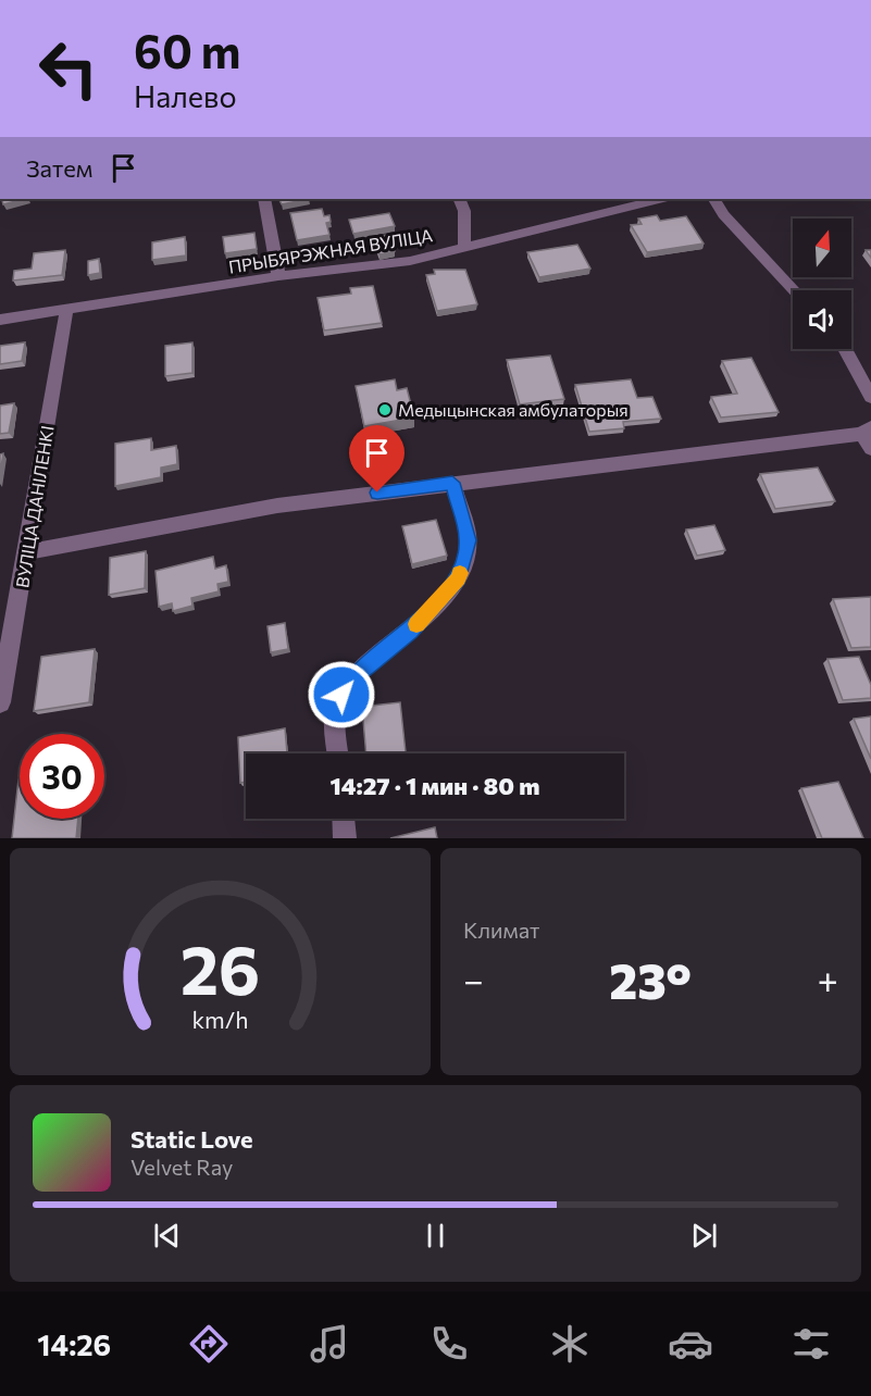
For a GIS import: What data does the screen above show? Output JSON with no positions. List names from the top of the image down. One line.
{"streets":{"street":["ПРЫБЯРЭЖНАЯ ВУЛІЦА","ВУЛІЦА ДАНІЛЕНКІ"]},"crossings":[["ПРЫБЯРЭЖНАЯ ВУЛІЦА","ВУЛІЦА ДАНІЛЕНКІ"]],"places":["Медыцынская амбулаторыя"],"north":"top","page":{"turn":["60 m","Налево"],"then":"Затем","limit":"30","trip":"14:27 · 1 мин · 80 m","tile":"Климат","heat":["−","23°","+"],"song":["Static Love","Velvet Ray"],"tabs":"14:26","gauge":["26","km/h"]}}
